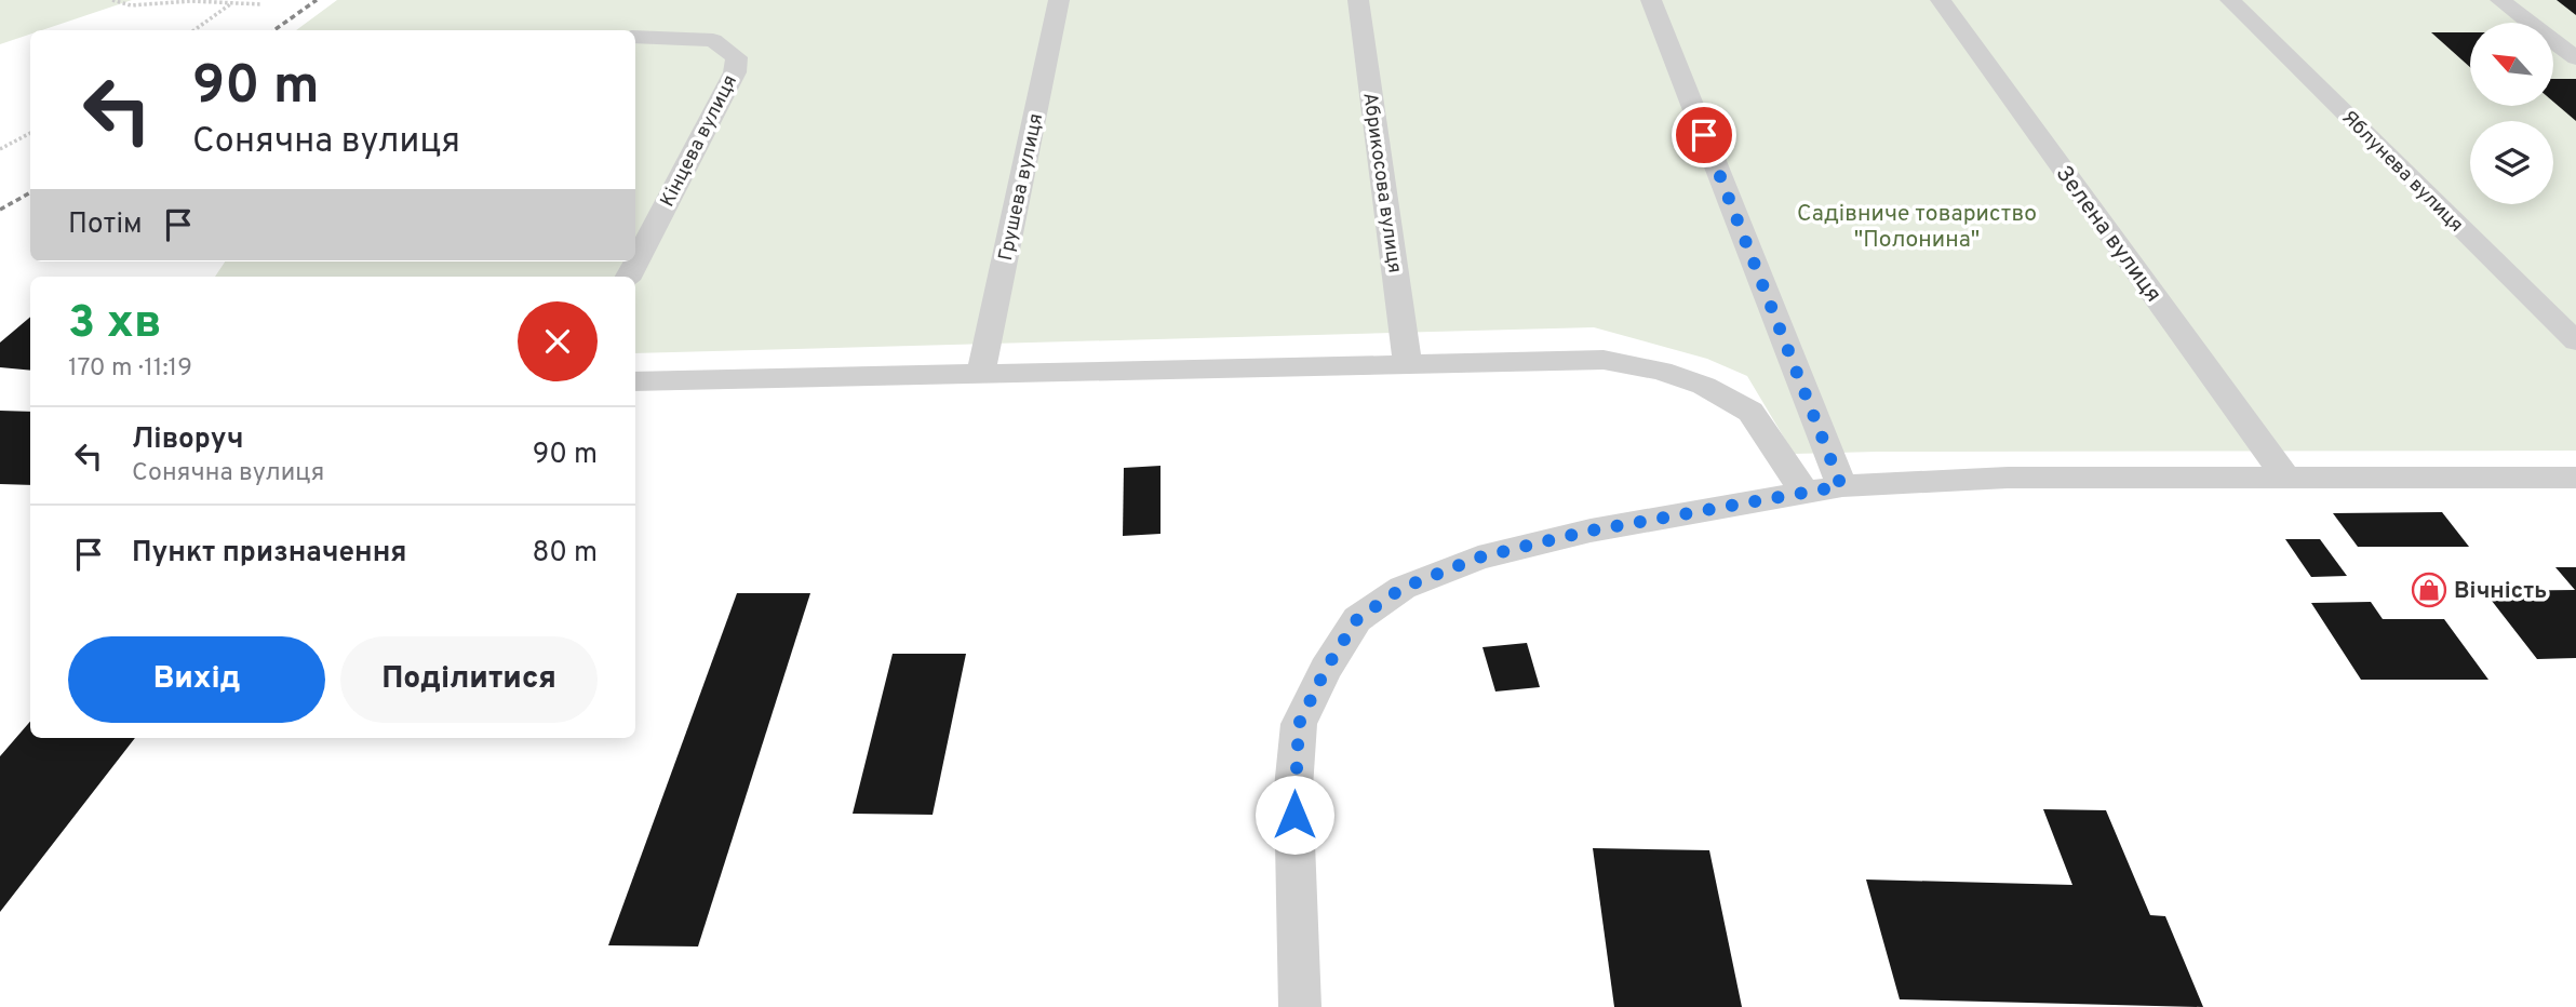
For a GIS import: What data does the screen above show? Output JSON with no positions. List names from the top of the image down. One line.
{"streets":{"lane":["Кінцева вулиця","Яблунева вулиця","Абрикосова вулиця","Грушева вулиця","Зелена вулиця"]},"parks":["Садівниче товариство \"Полонина\""],"places":{"shop":["Вічність"]},"north":"top left","page":{"turn":["90 m","Сонячна вулиця"],"then":"Потім","heading":["3 хв","170 m · 11:19"],"list":[{"name":"Ліворуч","note":"Сонячна вулиця","value":"90 m"},{"name":"Пункт призначення","value":"80 m"}],"buttons":["Вихід","Поділитися"]}}
